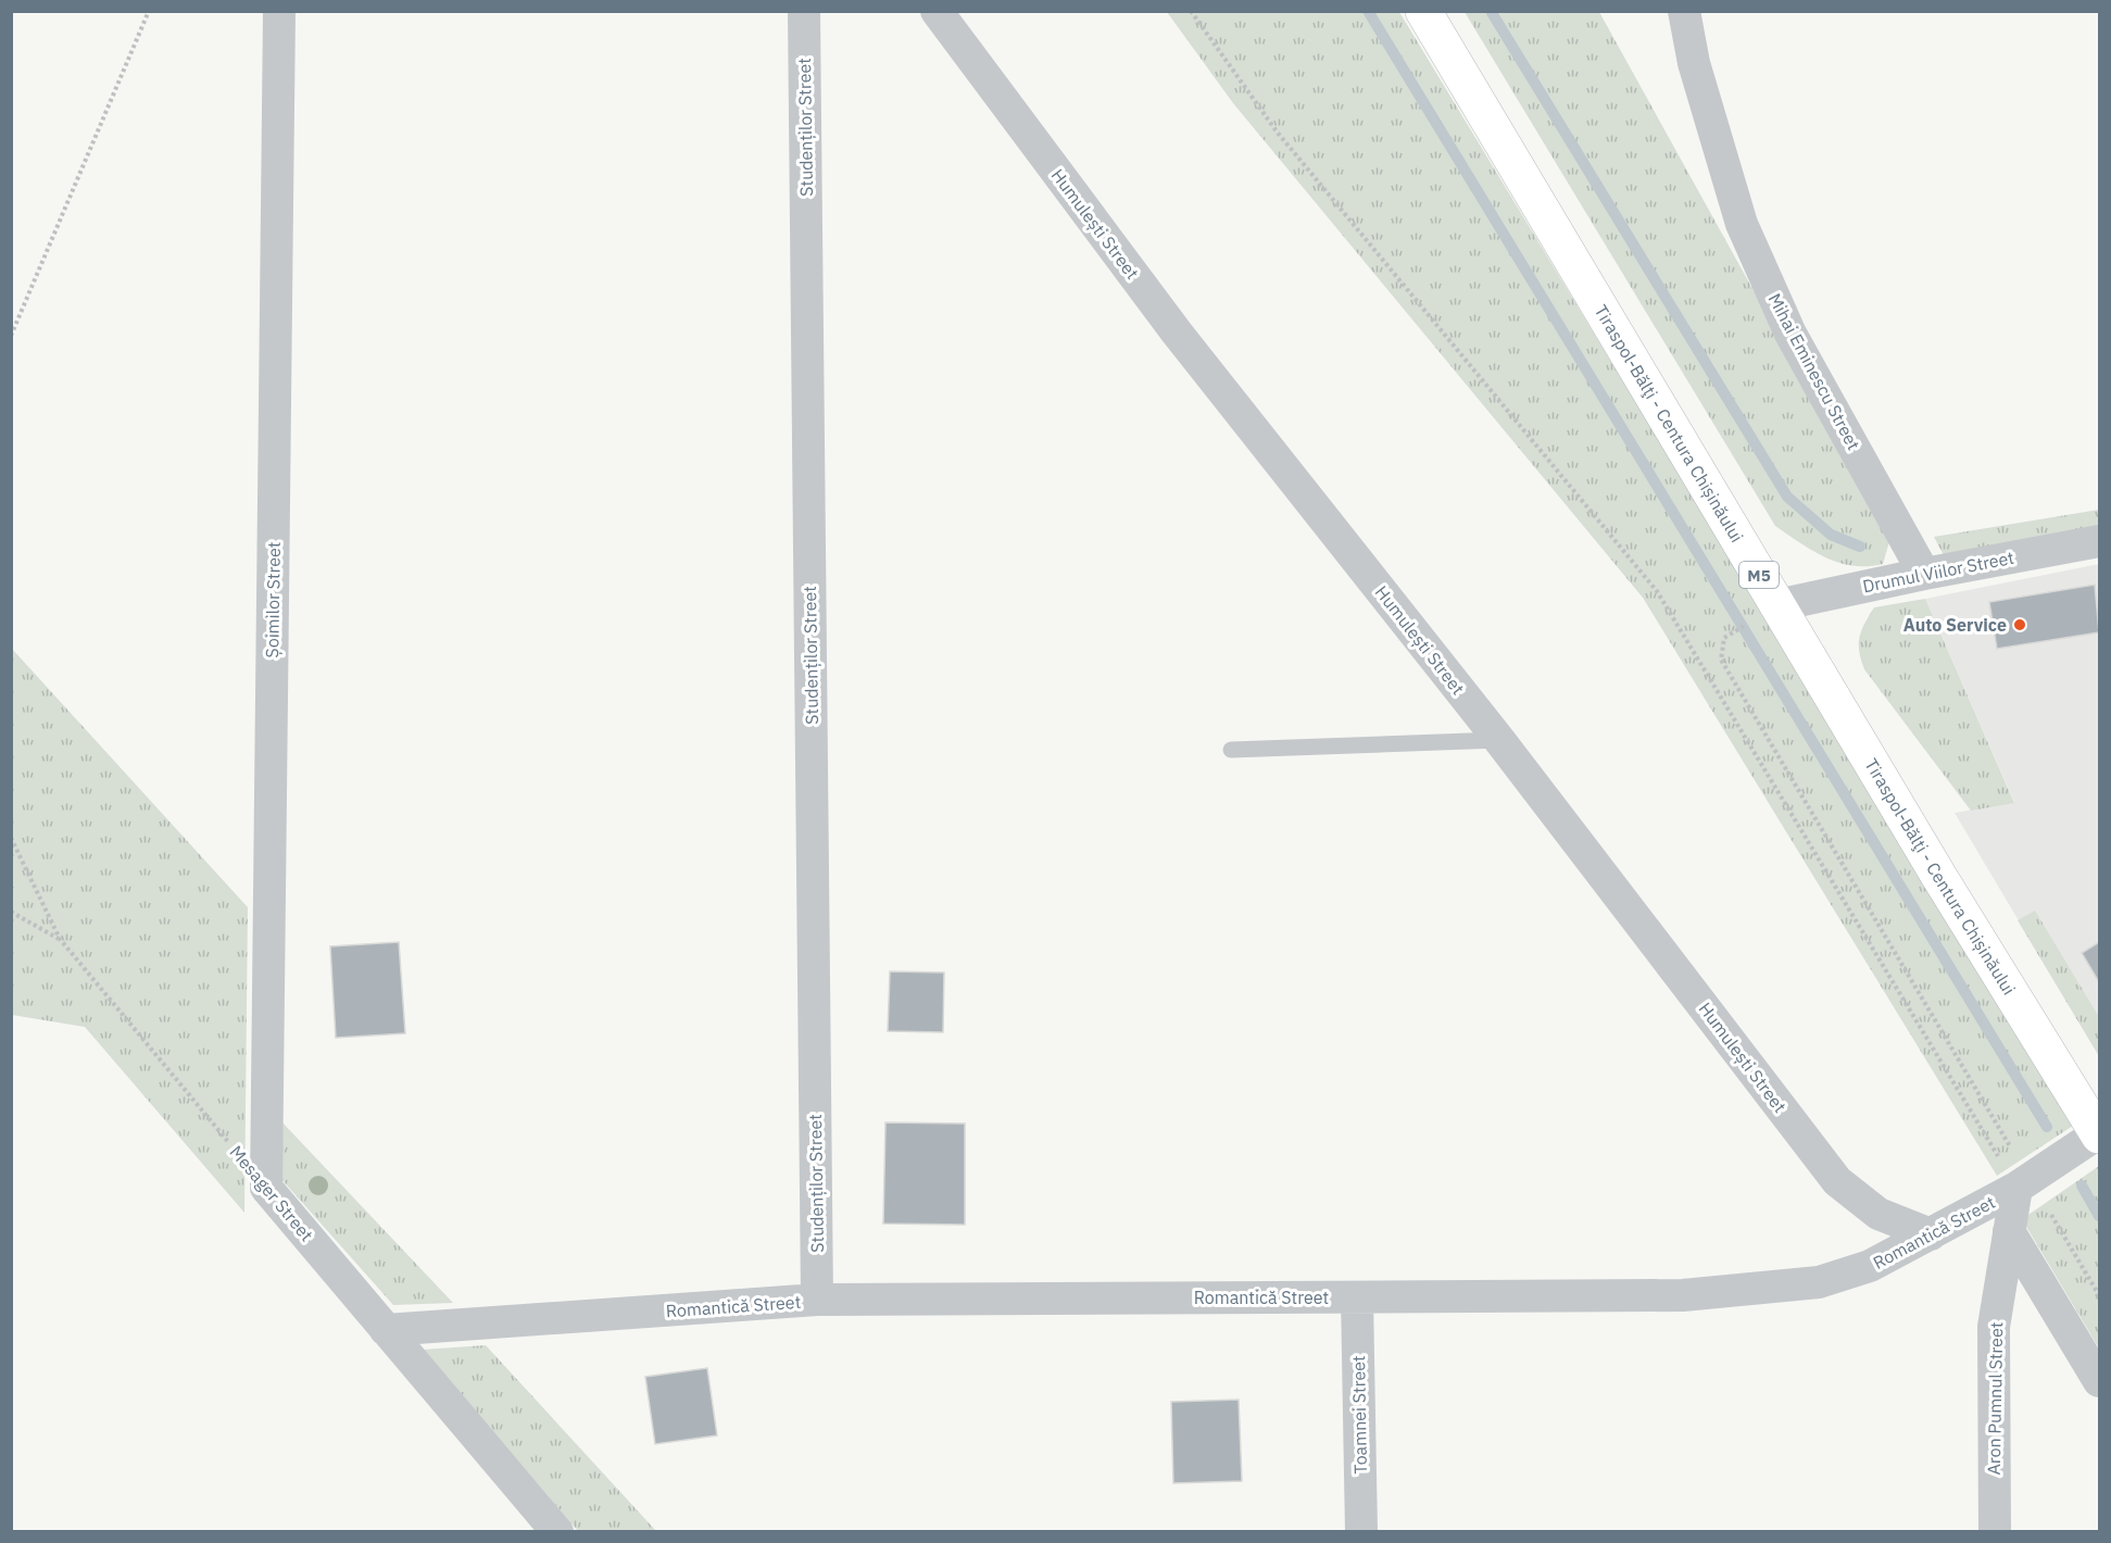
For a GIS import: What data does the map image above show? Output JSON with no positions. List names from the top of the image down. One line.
{"streets":{"highway":["Tiraspol-Bălţi - Centura Chișinăului","M5"],"street":["Studenților Street","Humulești Street","Mihai Eminescu Street","Drumul Viilor Street","Șoimilor Street","Mesager Street","Romantică Street","Aron Pumnul Street","Toamnei Street"]},"crossings":[["Studenților Street","Romantică Street"],["Humulești Street","Romantică Street"],["Mihai Eminescu Street","Drumul Viilor Street"],["Tiraspol-Bălţi - Centura Chișinăului","Drumul Viilor Street"],["Tiraspol-Bălţi - Centura Chișinăului","Romantică Street"],["Șoimilor Street","Mesager Street"],["Mesager Street","Romantică Street"],["Romantică Street","Aron Pumnul Street"],["Romantică Street","Toamnei Street"]],"places":["Auto Service"]}
